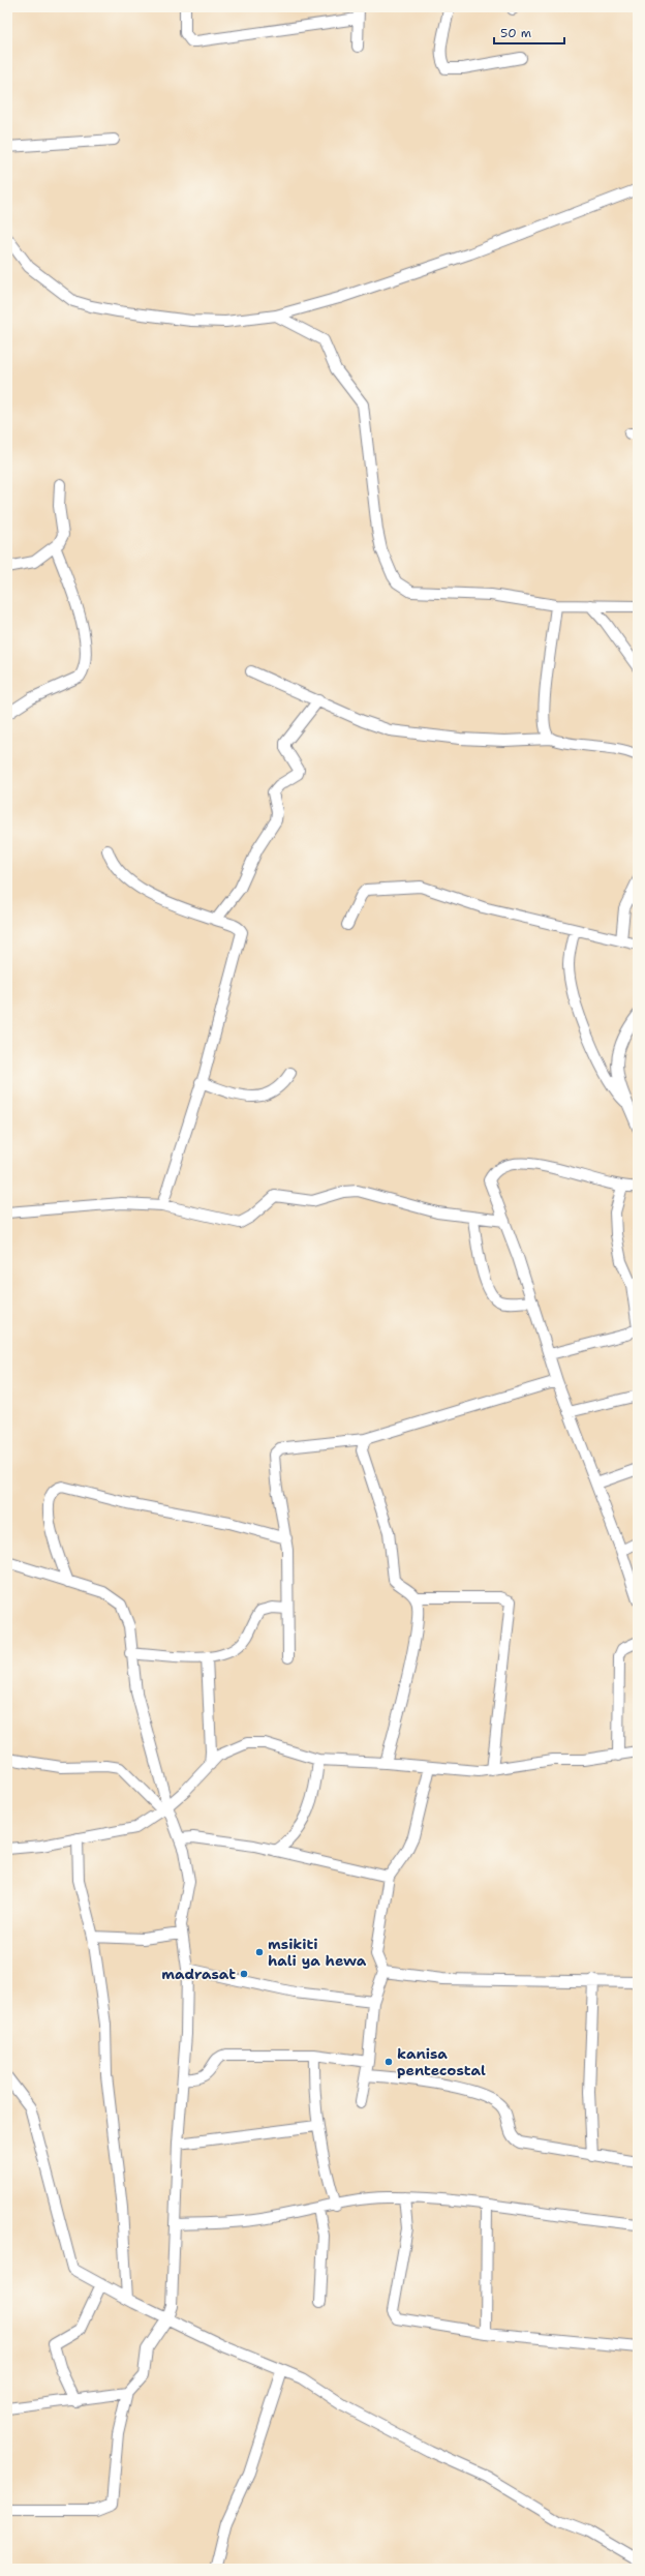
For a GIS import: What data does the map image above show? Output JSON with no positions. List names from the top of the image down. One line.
{"places":["msikiti hali ya hewa","madrasat","kanisa pentecostal"],"scale_bar":"50 m"}
